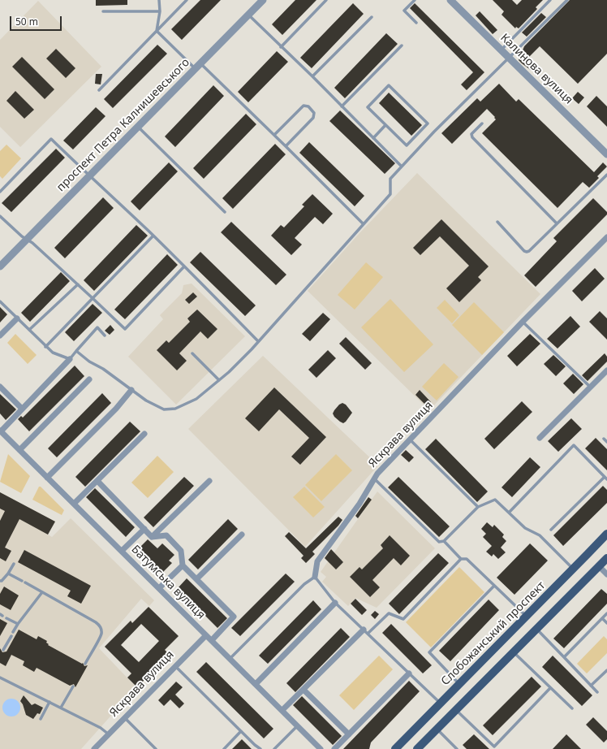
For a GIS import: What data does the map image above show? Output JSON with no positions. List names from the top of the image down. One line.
{"streets":{"main road":["Слобожанський проспект"],"street":["Калинова вулиця","проспект Петра Калнишевського","Яскрава вулиця","Батумська вулиця"]},"crossings":[["Яскрава вулиця","Батумська вулиця"]],"scale_bar":"50 m"}
